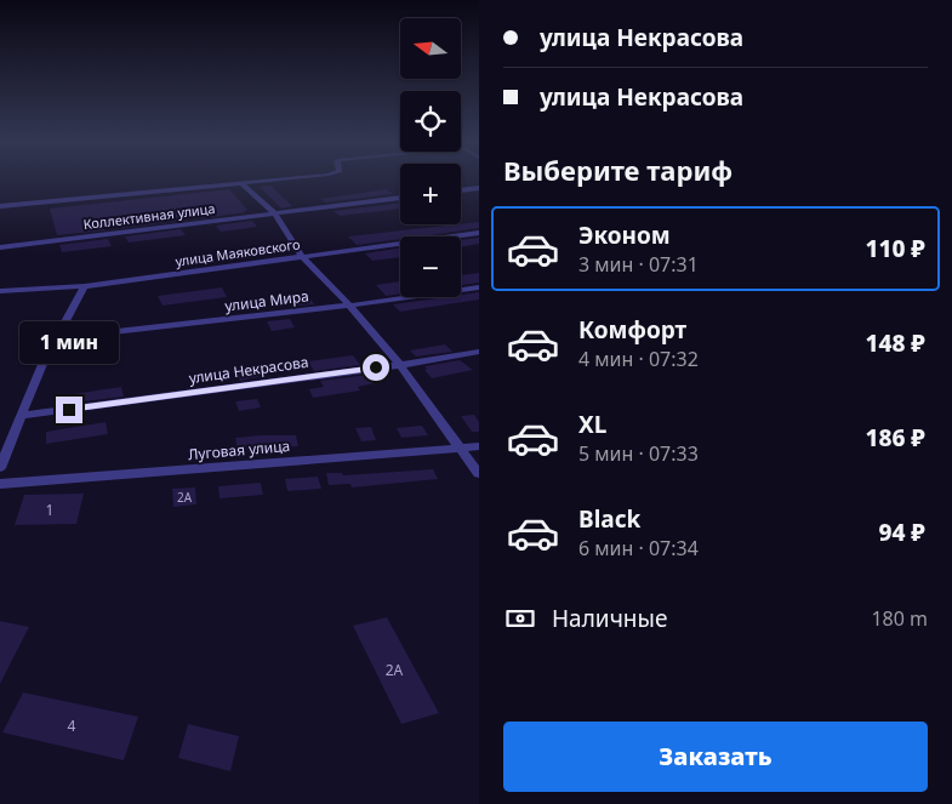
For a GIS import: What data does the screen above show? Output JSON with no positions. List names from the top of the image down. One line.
{"streets":{"street":["Коллективная улица","улица Маяковского","улица Мира","улица Некрасова","Луговая улица"]},"house_numbers":["2А","1","2А","4"],"north":"left","page":{"banner":["улица Некрасова","улица Некрасова"],"map_buttons":["+","−"],"heading":"Выберите тариф","list":[{"name":"Эконом","note":"3 мин · 07:31","value":"110 ₽"},{"name":"Комфорт","note":"4 мин · 07:32","value":"148 ₽"},{"name":"XL","note":"5 мин · 07:33","value":"186 ₽"},{"name":"Black","note":"6 мин · 07:34","value":"94 ₽"}],"bubble":"1 мин","pay":["Наличные","180 m"],"buttons":"Заказать"}}
